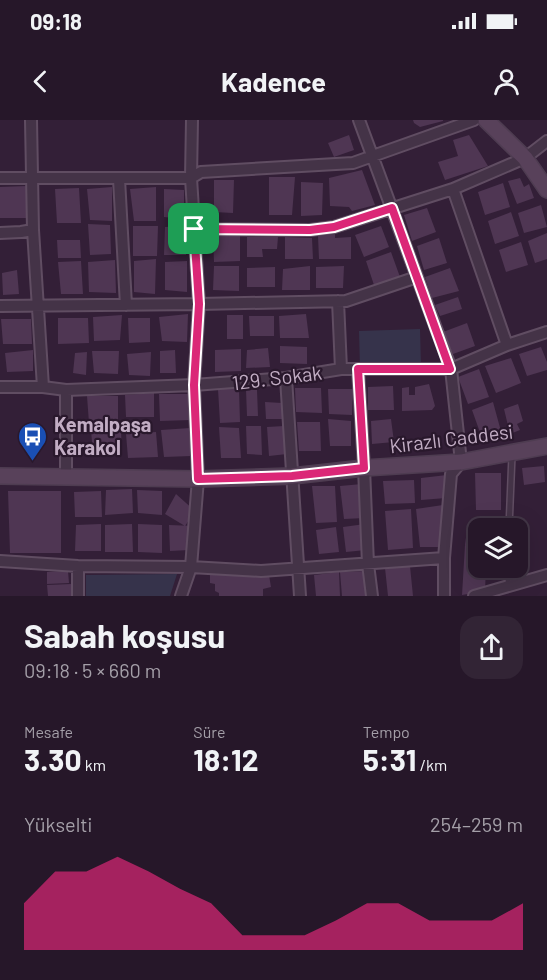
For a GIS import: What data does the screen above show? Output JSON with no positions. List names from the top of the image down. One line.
{"streets":{"main road":["Kirazlı Caddesi"],"street":["129. Sokak"]},"places":{"bus stop":["Kemalpaşa Karakol"]},"page":{"status":"09:18","header":"Kadence","heading":["Sabah koşusu","09:18 · 5 × 660 m"],"stats":[["Mesafe","3.30 km"],["Süre","18:12"],["Tempo","5:31 /km"]],"chart":["Yükselti","254–259 m"]}}
